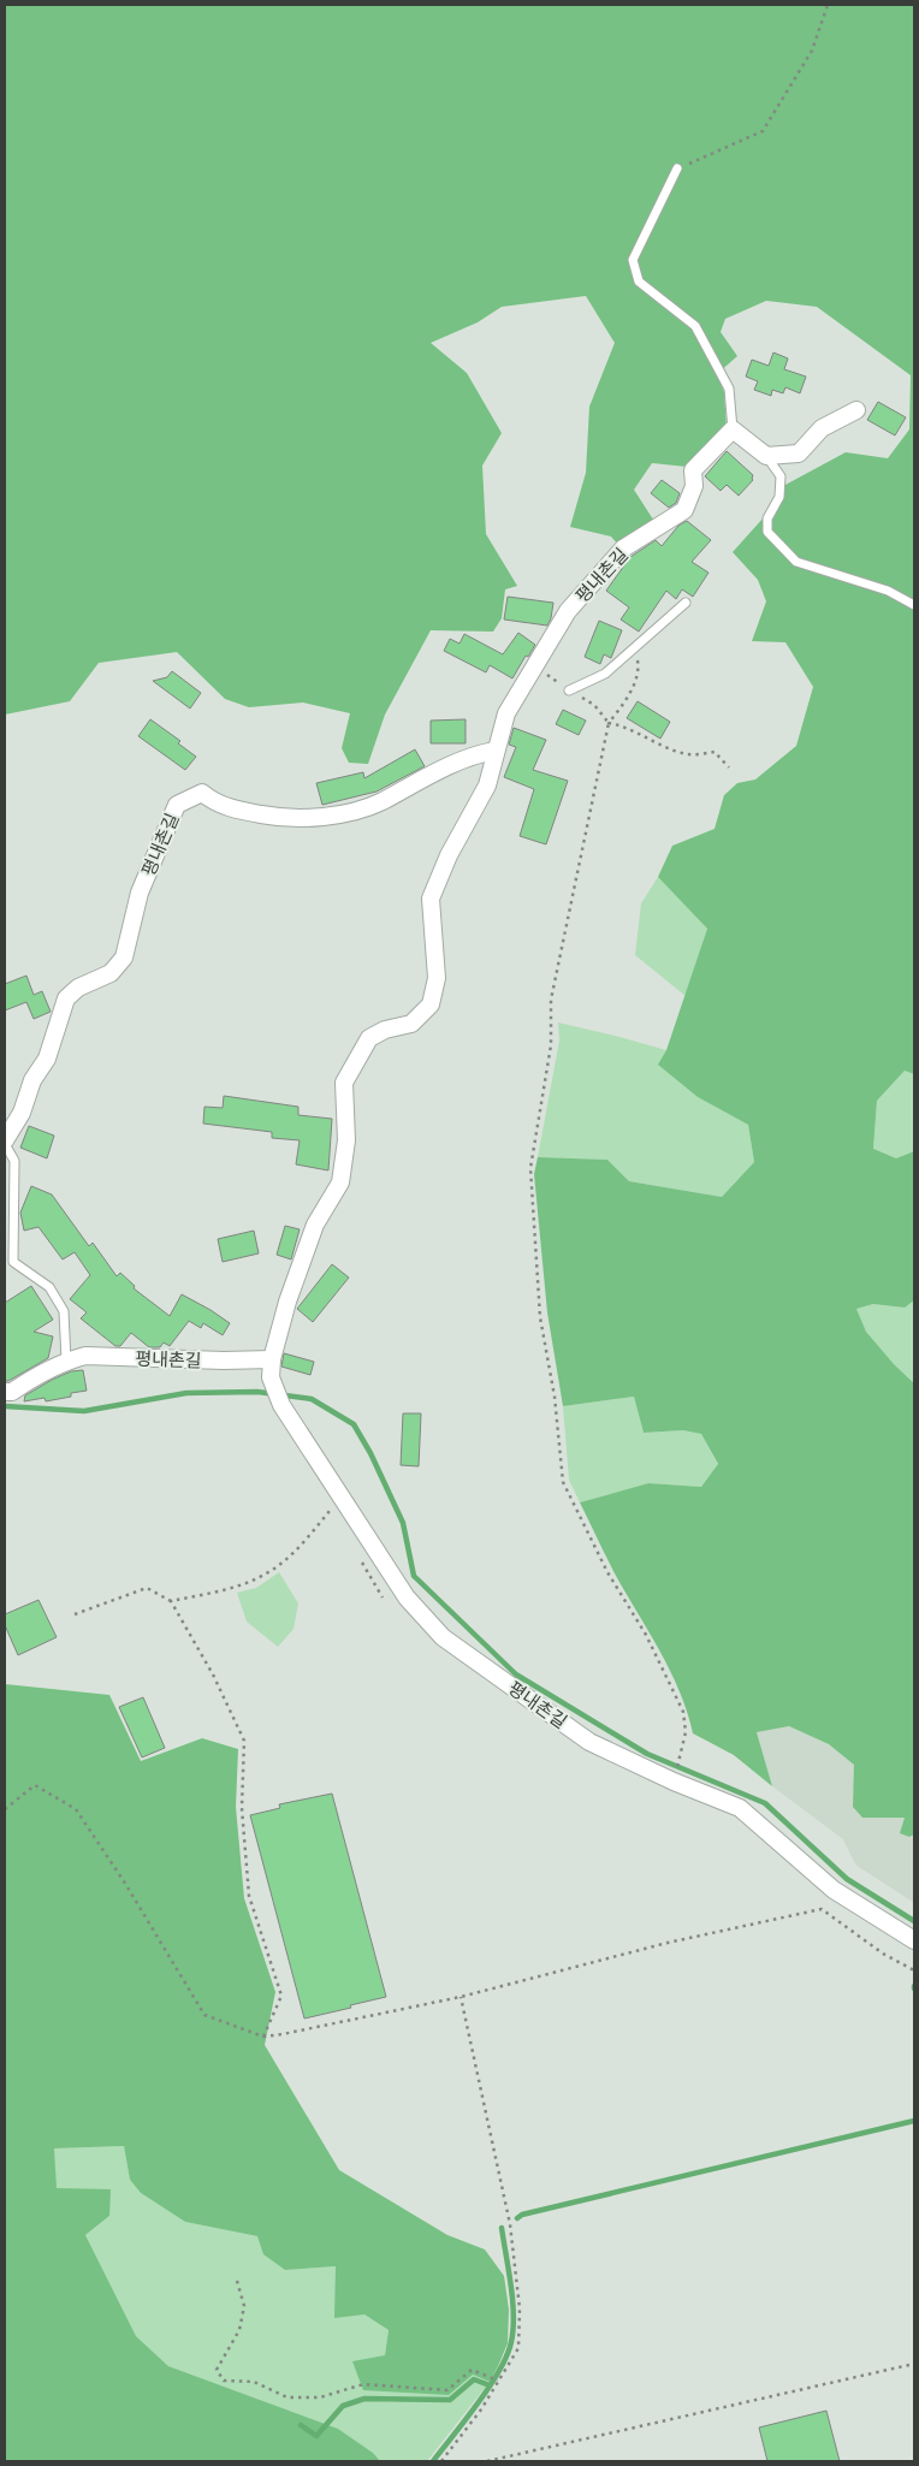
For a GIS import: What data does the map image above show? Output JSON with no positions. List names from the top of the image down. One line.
{"streets":{"street":["평내촌길"]}}
